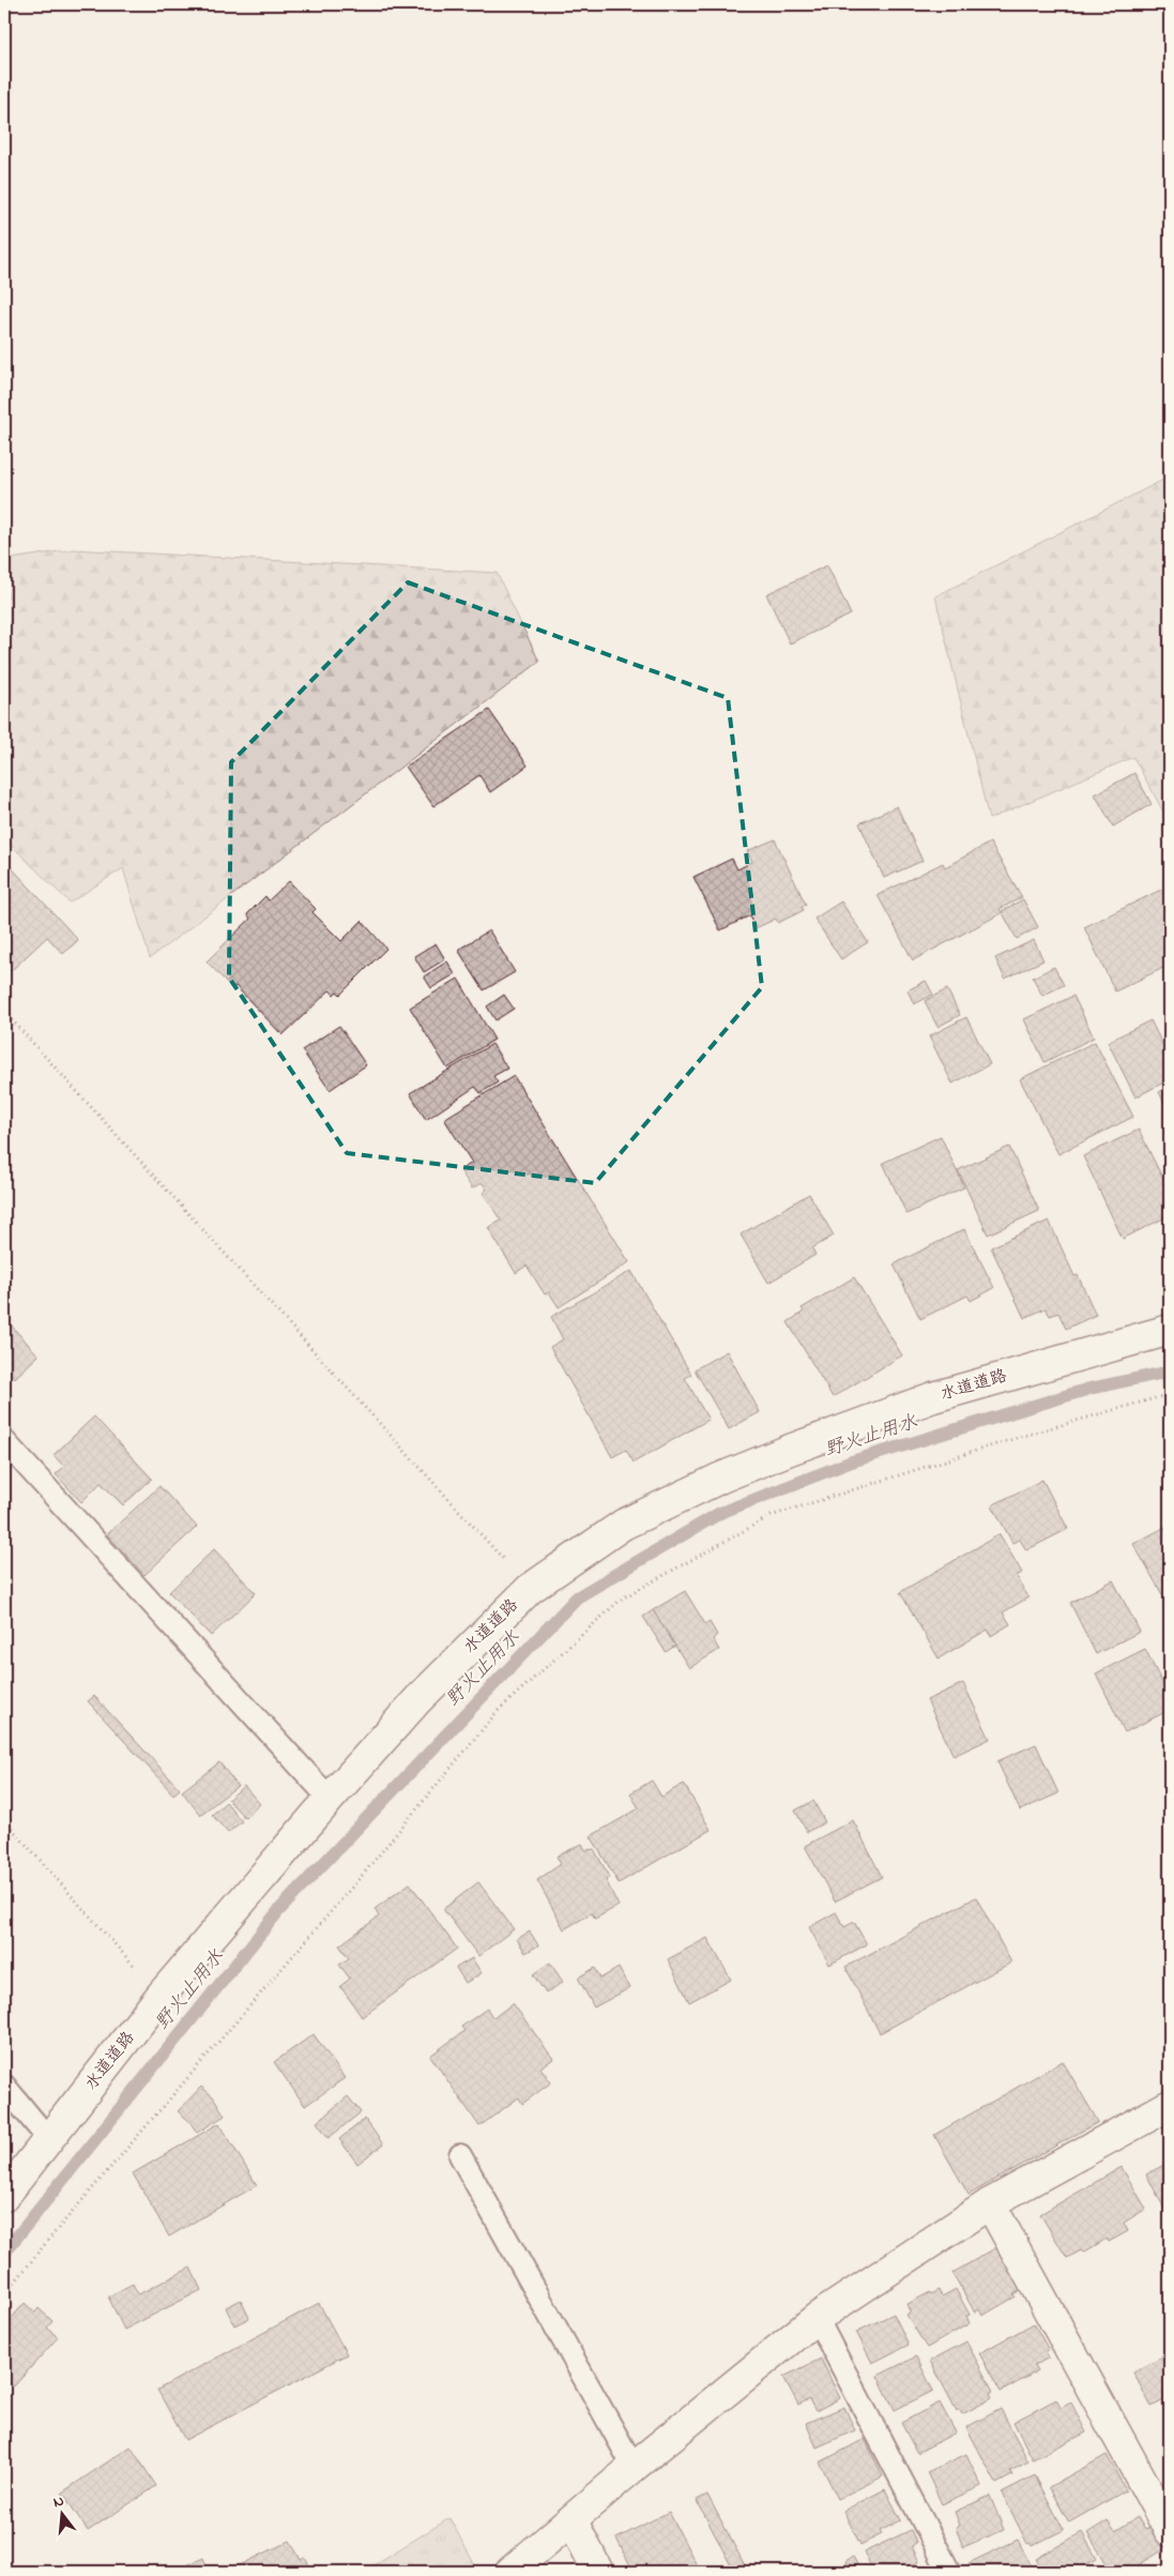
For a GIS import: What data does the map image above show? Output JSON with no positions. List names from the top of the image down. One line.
{"streets":{"street":["水道道路"]},"water":["野火止用水"],"north":"top"}
